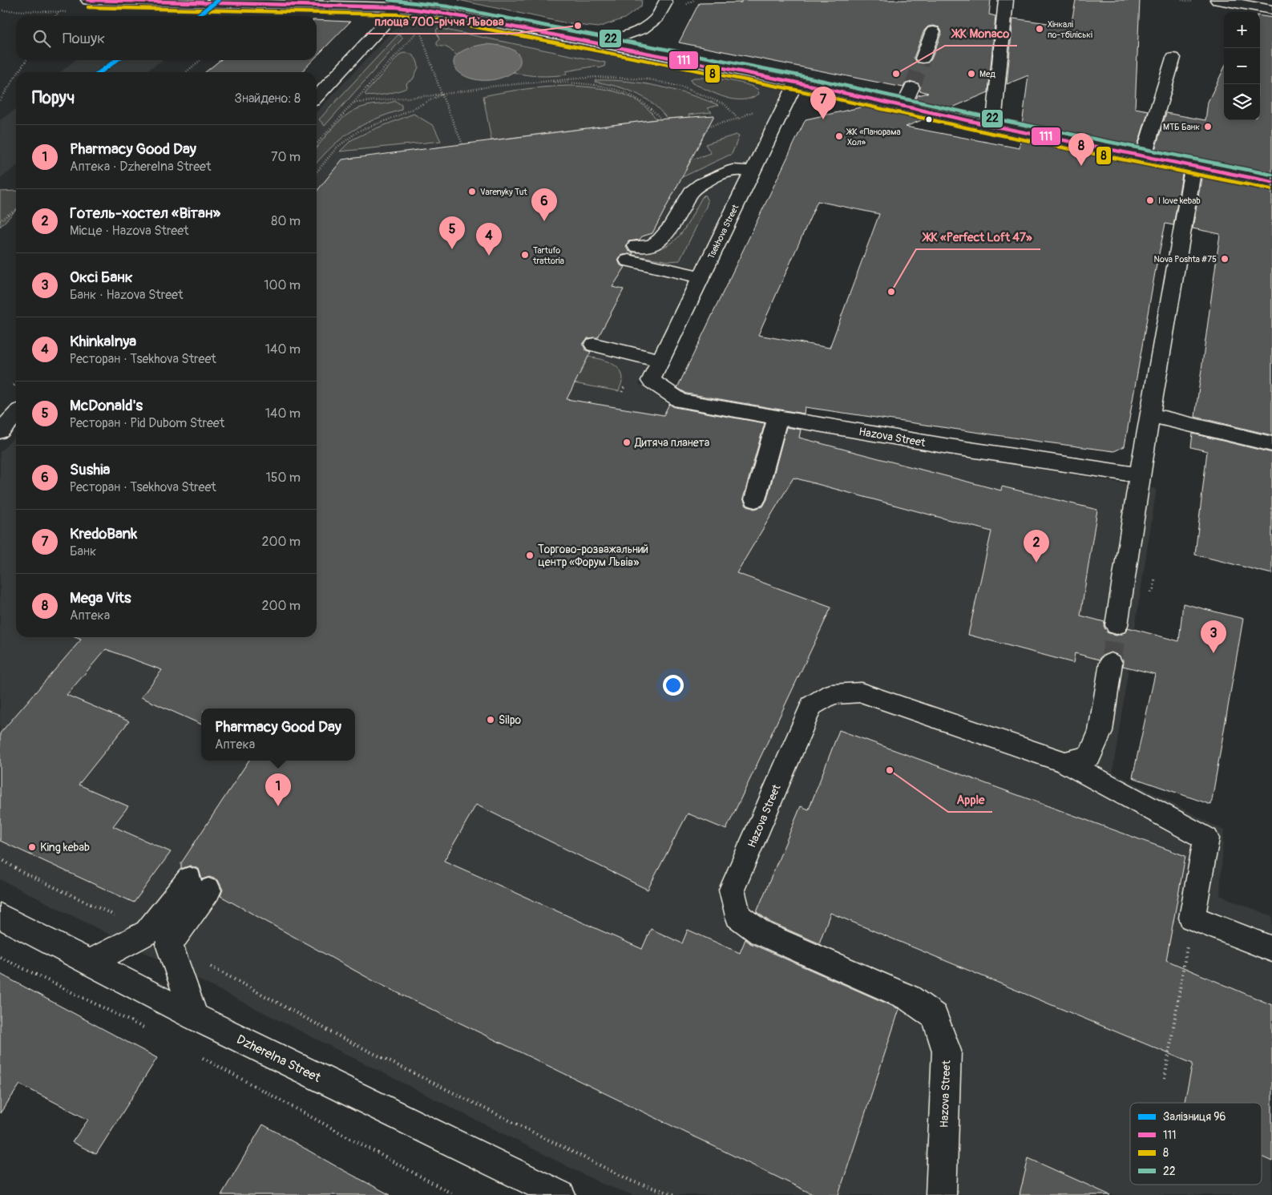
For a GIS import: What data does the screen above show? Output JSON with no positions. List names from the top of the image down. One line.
{"streets":{"street":["Tsekhova Street","Hazova Street","Dzherelna Street"]},"crossings":[["Tsekhova Street","Hazova Street"]],"places":["площа 700-річчя Львова","Хінкалі по-тбіліські","ЖК Monaco","Мед","МТБ Банк","ЖК «Панорама Хол»","Varenyky Tut","I love kebab","Tartufo trattoria","Nova Poshta #75","ЖК «Perfect Loft 47»","Дитяча планета","Торгово-розважальний центр «Форум Львів»","Silpo","Apple","King kebab"],"lines":["rail line 96","transit line 111","transit line 22","transit line 8"],"legend":["Залізниця 96","111","8","22"],"page":{"map_buttons":["+","−"],"search":"Пошук","heading":["Поруч","Знайдено: 8"],"pins":["7","8","6","5","4","2","3","1"],"list":[{"mark":"1","name":"Pharmacy Good Day","note":"Аптека · Dzherelna Street","value":"70 m"},{"mark":"2","name":"Готель-хостел «Вітан»","note":"Місце · Hazova Street","value":"80 m"},{"mark":"3","name":"Оксі Банк","note":"Банк · Hazova Street","value":"100 m"},{"mark":"4","name":"Khinkalnya","note":"Ресторан · Tsekhova Street","value":"140 m"},{"mark":"5","name":"McDonald's","note":"Ресторан · Pid Dubom Street","value":"140 m"},{"mark":"6","name":"Sushia","note":"Ресторан · Tsekhova Street","value":"150 m"},{"mark":"7","name":"KredoBank","note":"Банк","value":"200 m"},{"mark":"8","name":"Mega Vits","note":"Аптека","value":"200 m"}],"popup":["Pharmacy Good Day","Аптека"]}}
